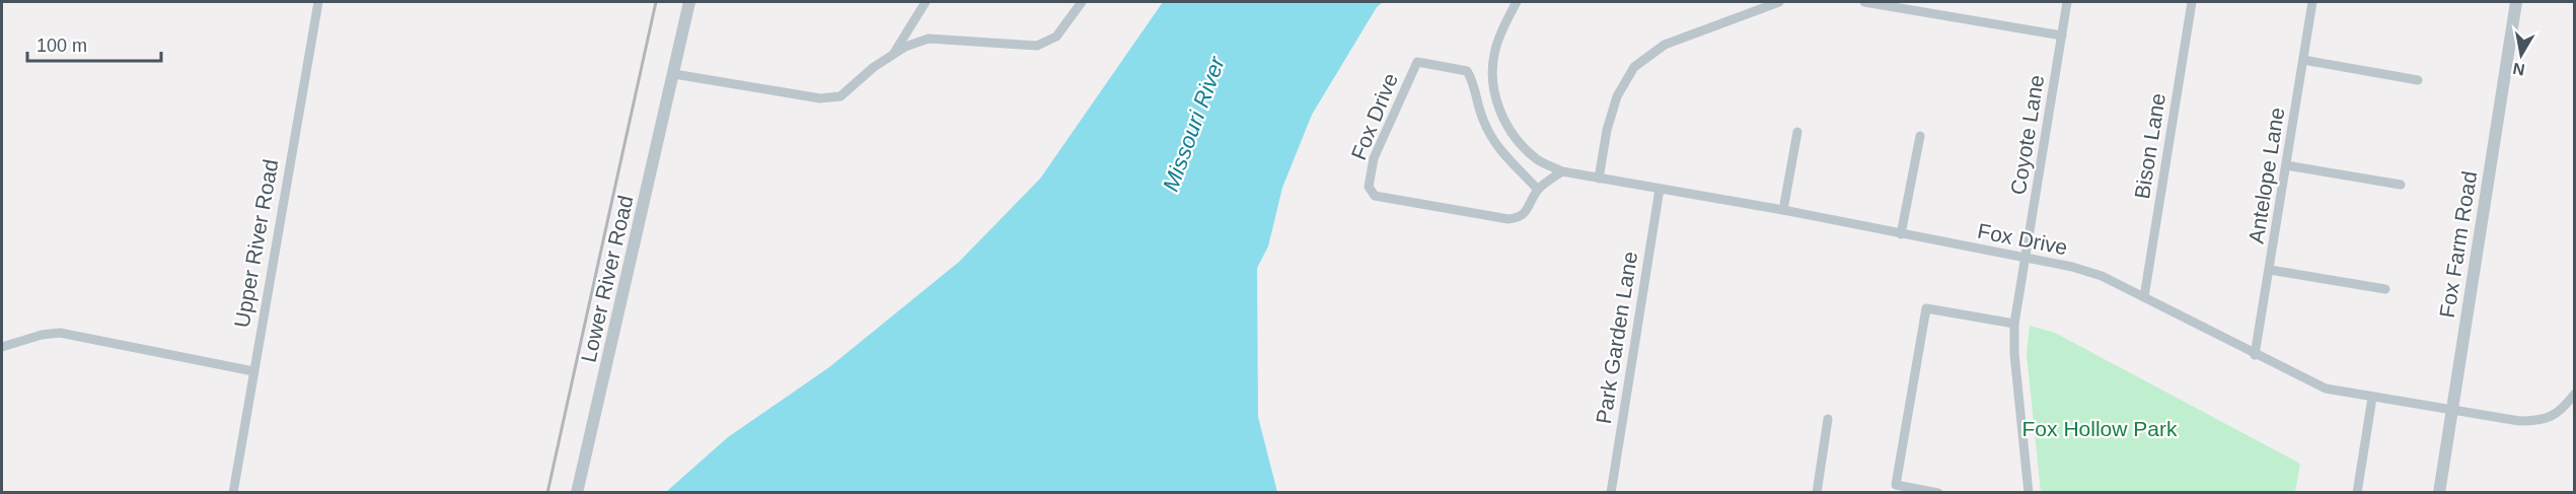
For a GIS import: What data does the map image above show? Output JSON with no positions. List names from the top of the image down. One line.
{"streets":{"street":["Fox Drive","Coyote Lane","Bison Lane","Antelope Lane","Upper River Road","Fox Farm Road","Lower River Road","Park Garden Lane"]},"crossings":[["Fox Drive","Coyote Lane"],["Fox Drive","Bison Lane"],["Fox Drive","Antelope Lane"],["Fox Drive","Fox Farm Road"],["Fox Drive","Park Garden Lane"]],"water":["Missouri River"],"parks":["Fox Hollow Park"],"scale_bar":"100 m","north":"bottom"}
